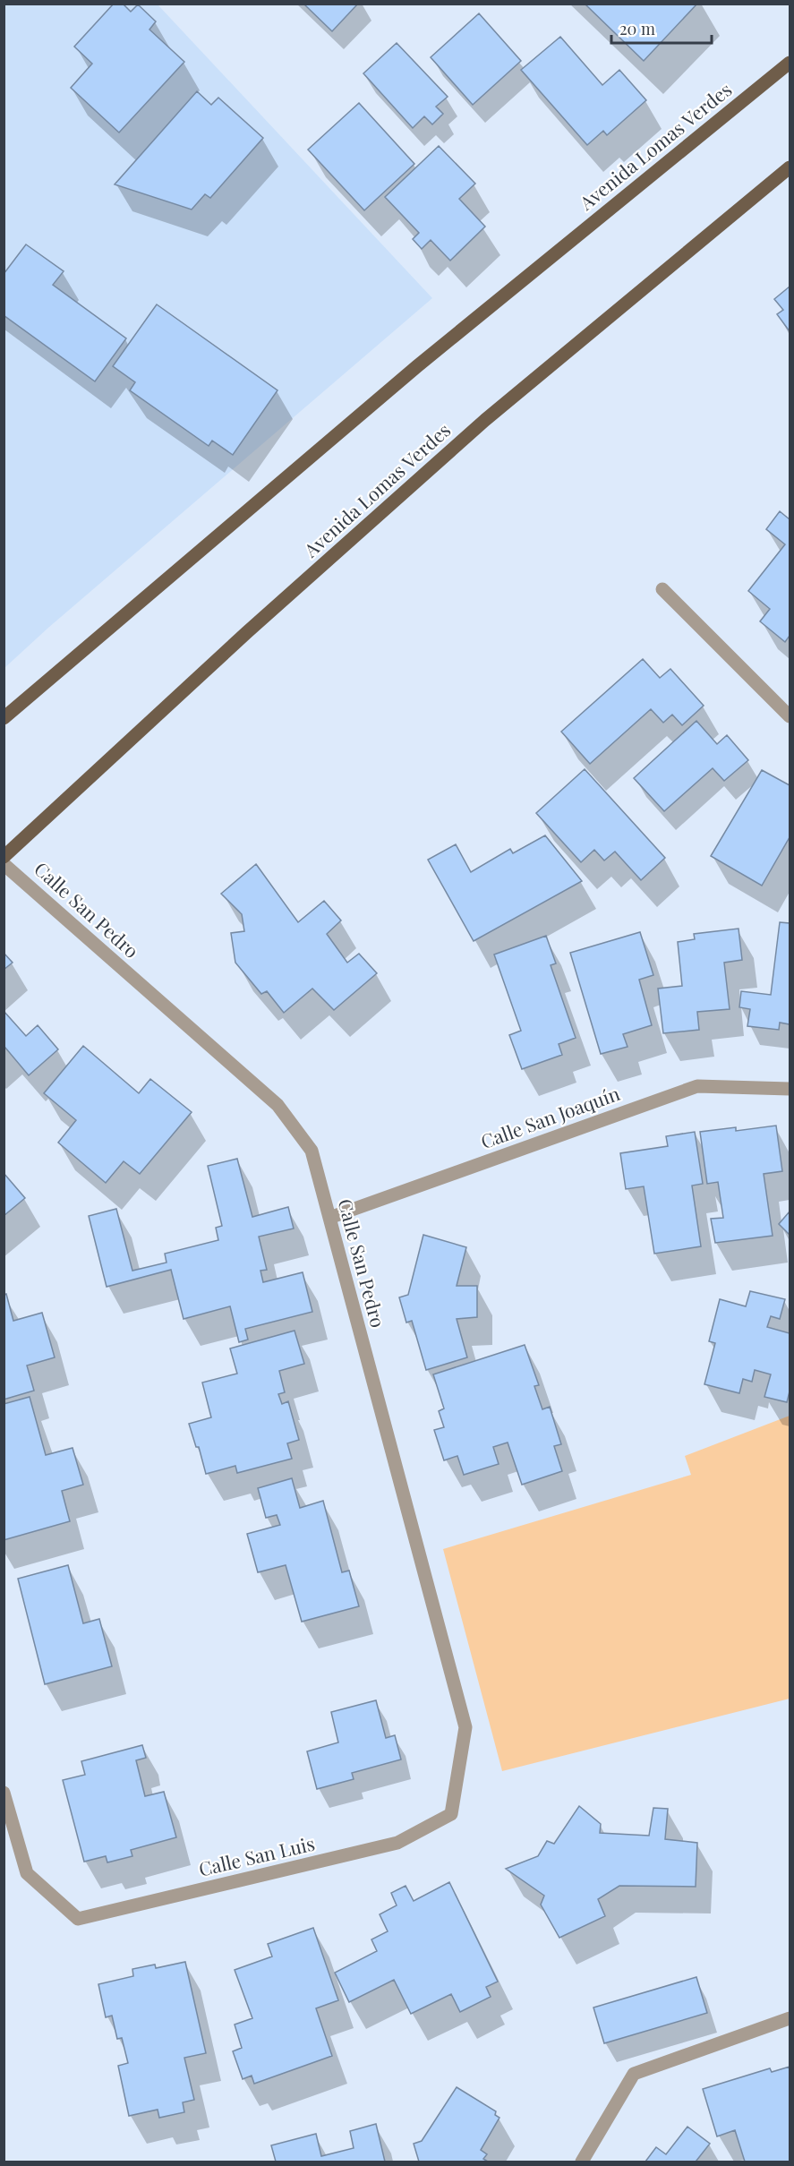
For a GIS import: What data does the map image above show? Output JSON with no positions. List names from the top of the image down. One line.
{"streets":{"main road":["Avenida Lomas Verdes"],"street":["Calle San Pedro","Calle San Joaquín","Calle San Luis"]},"crossings":[["Calle San Pedro","Calle San Joaquín"],["Calle San Pedro","Calle San Luis"]],"scale_bar":"20 m"}
